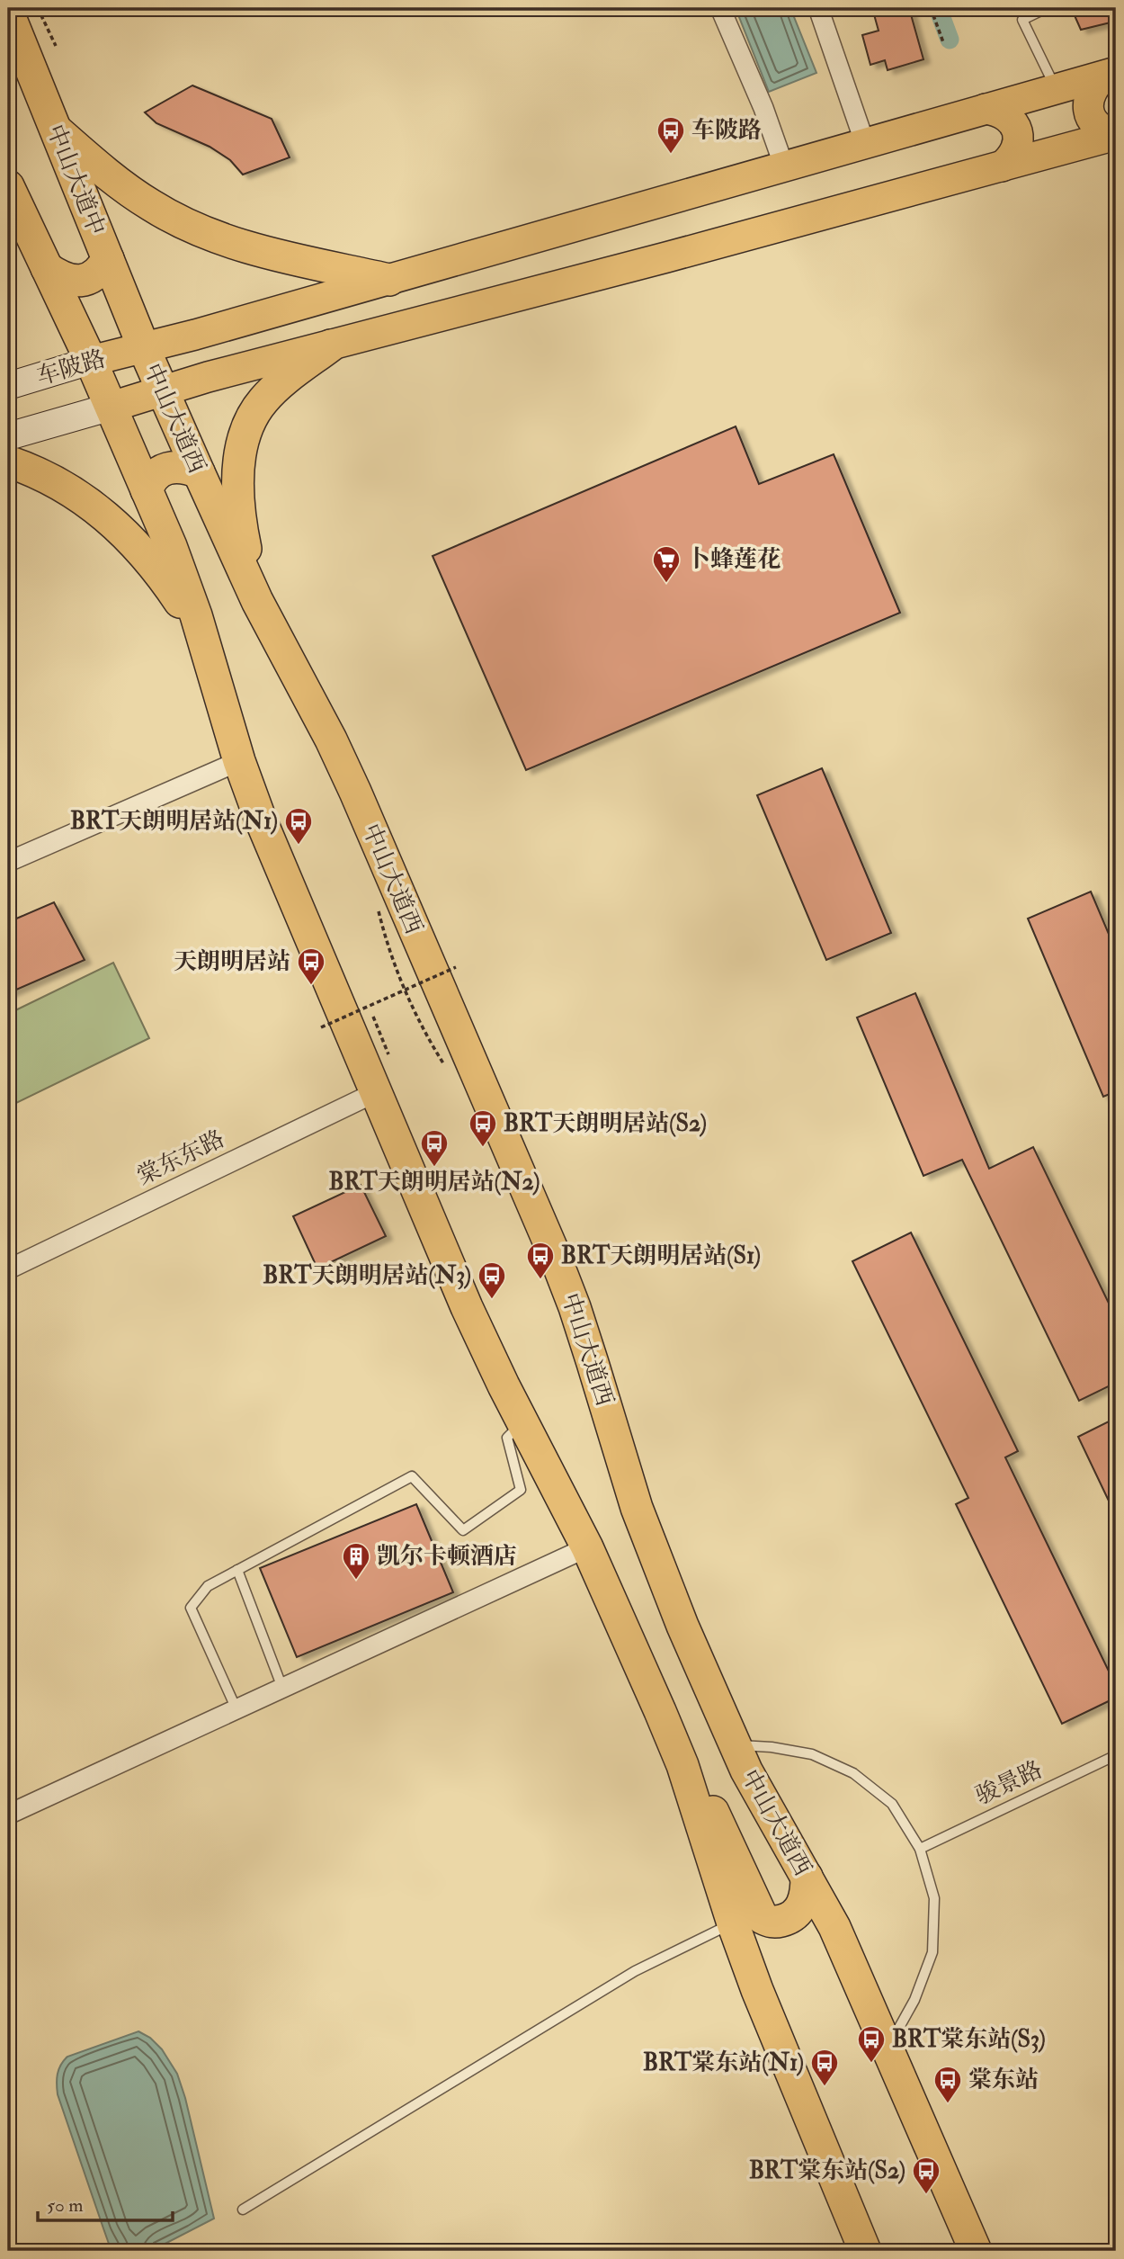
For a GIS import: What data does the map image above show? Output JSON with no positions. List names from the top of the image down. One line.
{"streets":{"highway":["中山大道中","中山大道西"],"main road":["车陂路"],"street":["棠东东路"],"lane":["骏景路"]},"crossings":[["中山大道中","车陂路"],["中山大道中","中山大道西"],["车陂路","中山大道西"]],"places":{"bus stop":["车陂路","BRT天朗明居站(N1)","天朗明居站","BRT天朗明居站(S2)","BRT天朗明居站(N2)","BRT天朗明居站(S1)","BRT天朗明居站(N3)","BRT棠东站(S3)","BRT棠东站(N1)","棠东站","BRT棠东站(S2)"],"supermarket":["卜蜂莲花"],"building":["凯尔卡顿酒店"]},"scale_bar":"50 m"}
